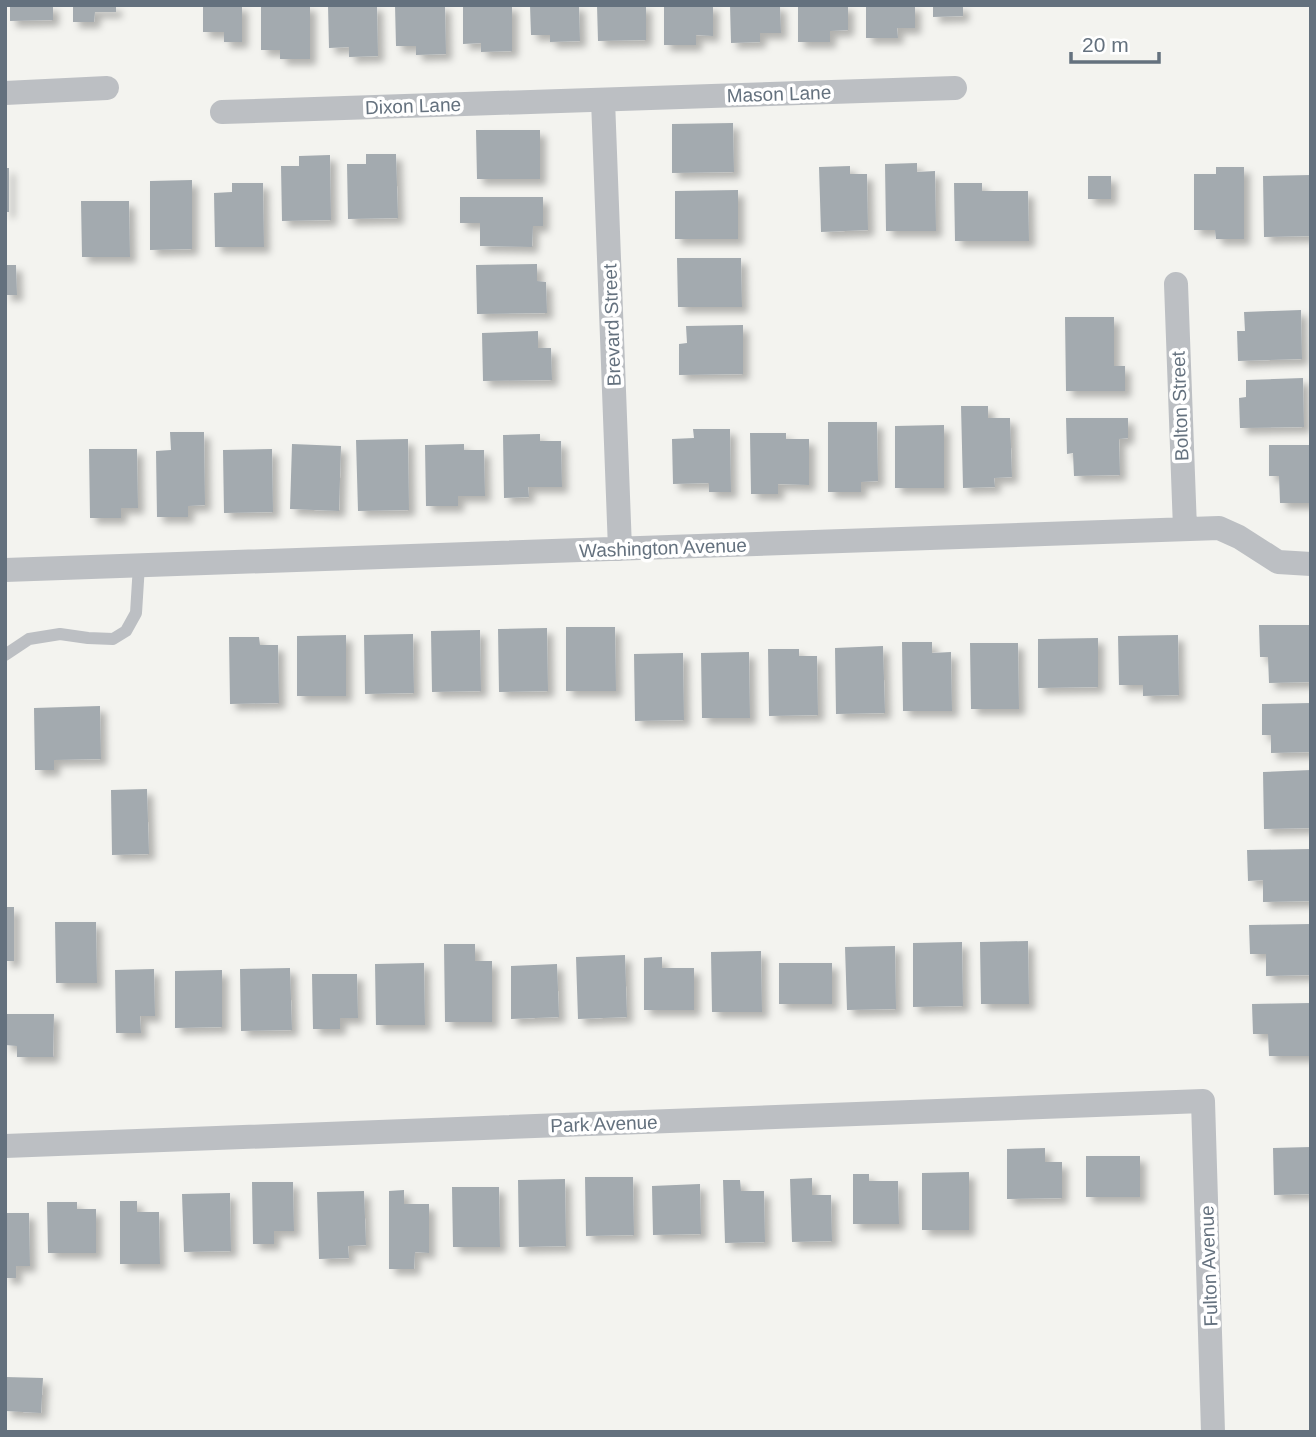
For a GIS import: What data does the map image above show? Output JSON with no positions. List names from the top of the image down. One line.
{"streets":{"street":["Mason Lane","Dixon Lane","Brevard Street","Bolton Street","Washington Avenue","Park Avenue","Fulton Avenue"]},"crossings":[["Mason Lane","Dixon Lane"],["Mason Lane","Brevard Street"],["Dixon Lane","Brevard Street"],["Brevard Street","Washington Avenue"],["Bolton Street","Washington Avenue"],["Park Avenue","Fulton Avenue"]],"scale_bar":"20 m"}
